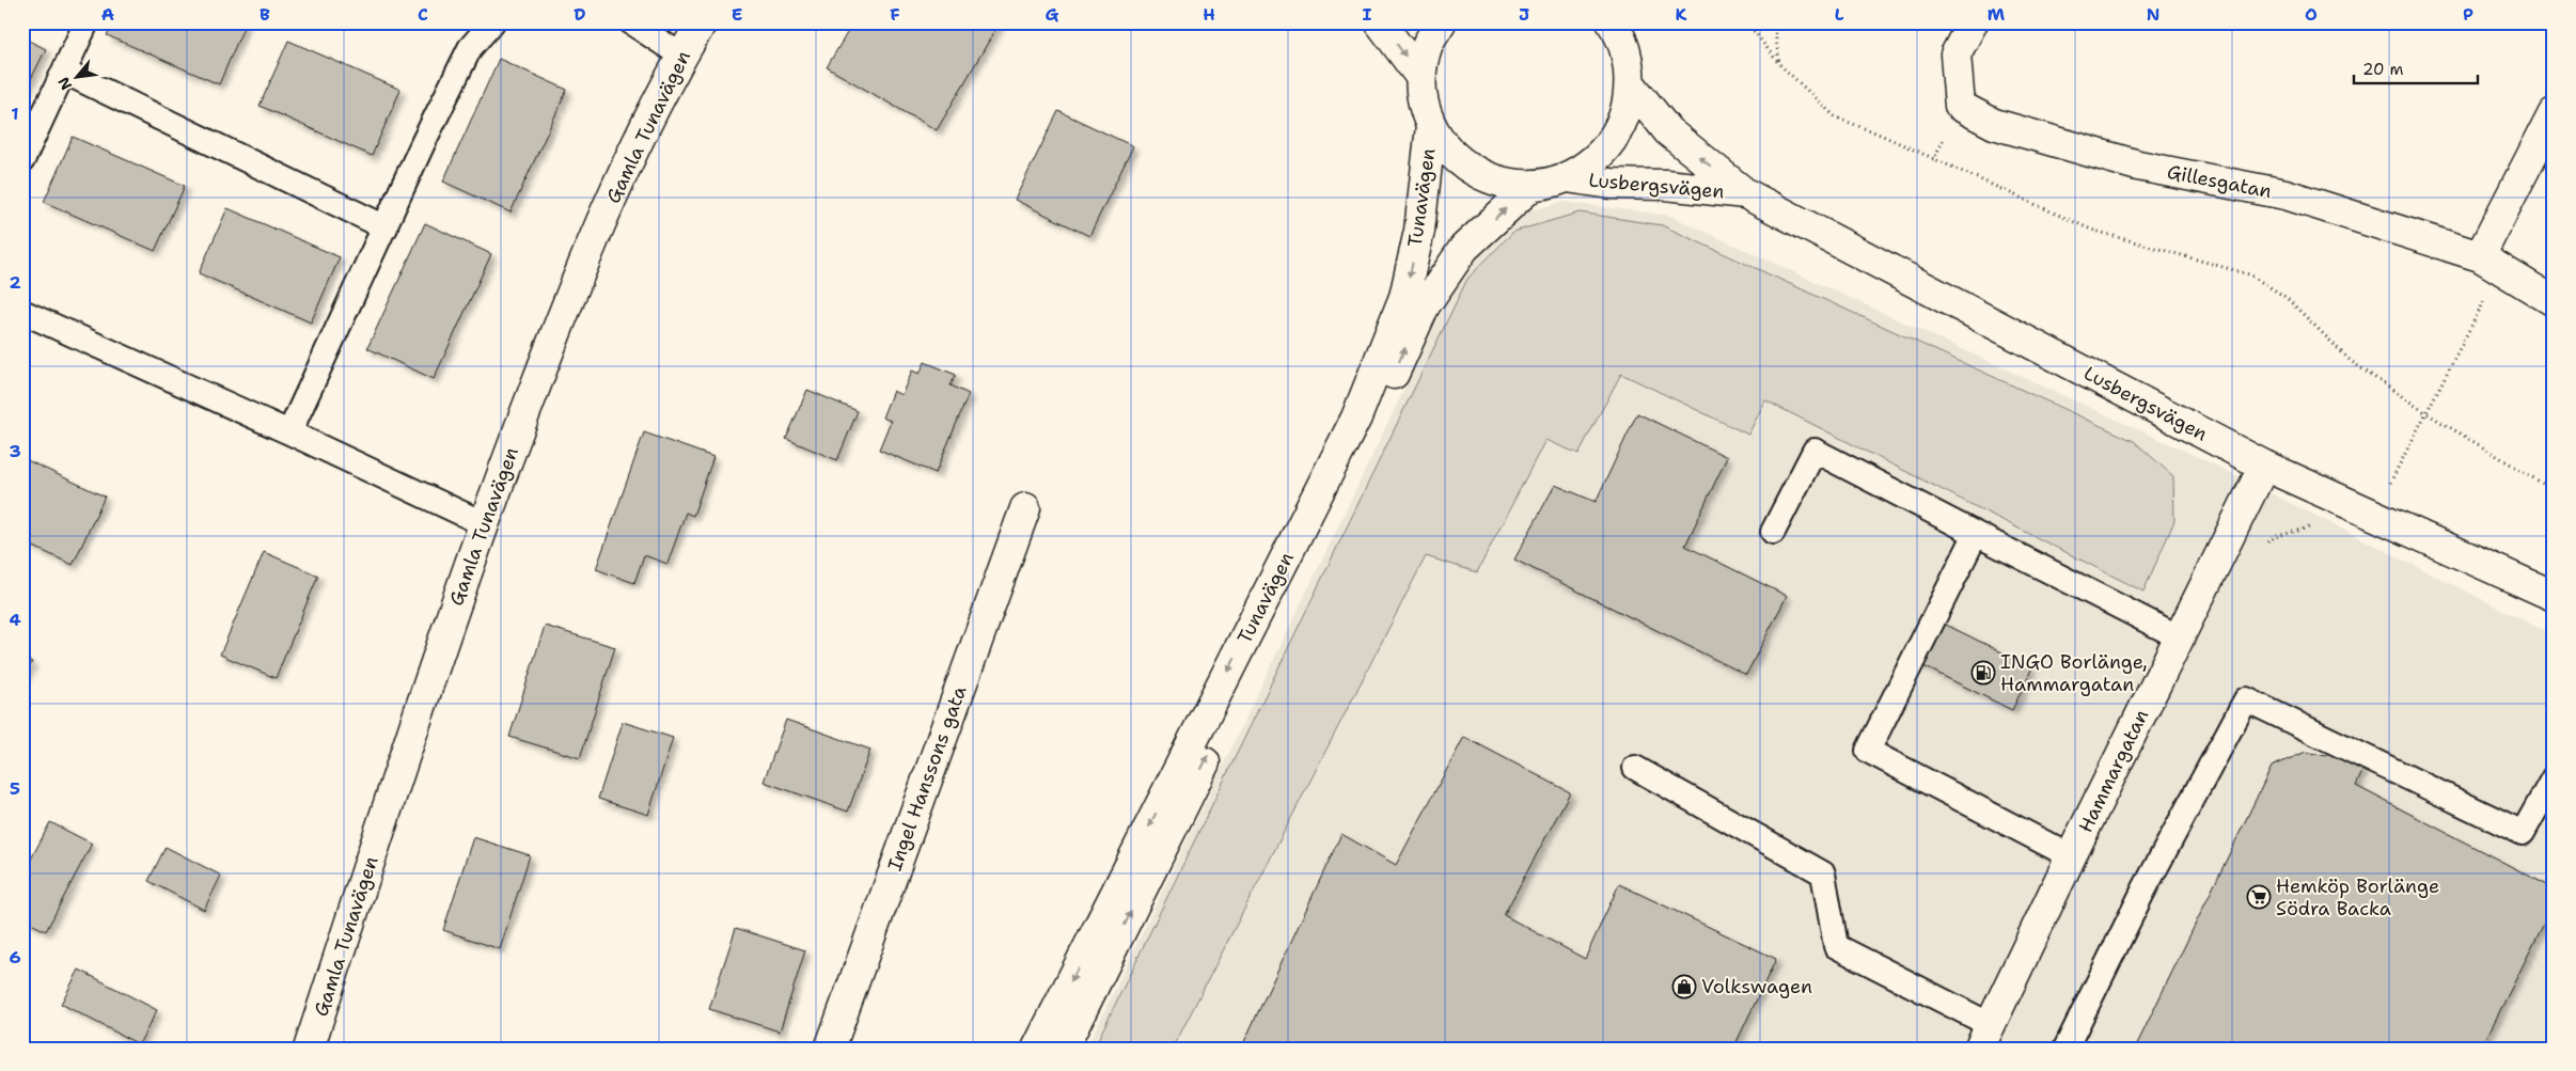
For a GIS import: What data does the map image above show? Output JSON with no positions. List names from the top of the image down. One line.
{"streets":{"street":["Gamla Tunavägen","Gillesgatan","Lusbergsvägen","Tunavägen","Hammargatan","Ingel Hanssons gata"]},"crossings":[["Lusbergsvägen","Hammargatan"]],"places":{"fuel station":["INGO Borlänge, Hammargatan"],"supermarket":["Hemköp Borlänge Södra Backa"],"shop":["Volkswagen"]},"scale_bar":"20 m","north":"bottom left","grid":{"columns":["A","B","C","D","E","F","G","H","I","J","K","L","M","N","O","P"],"rows":["1","2","3","4","5","6"]}}
